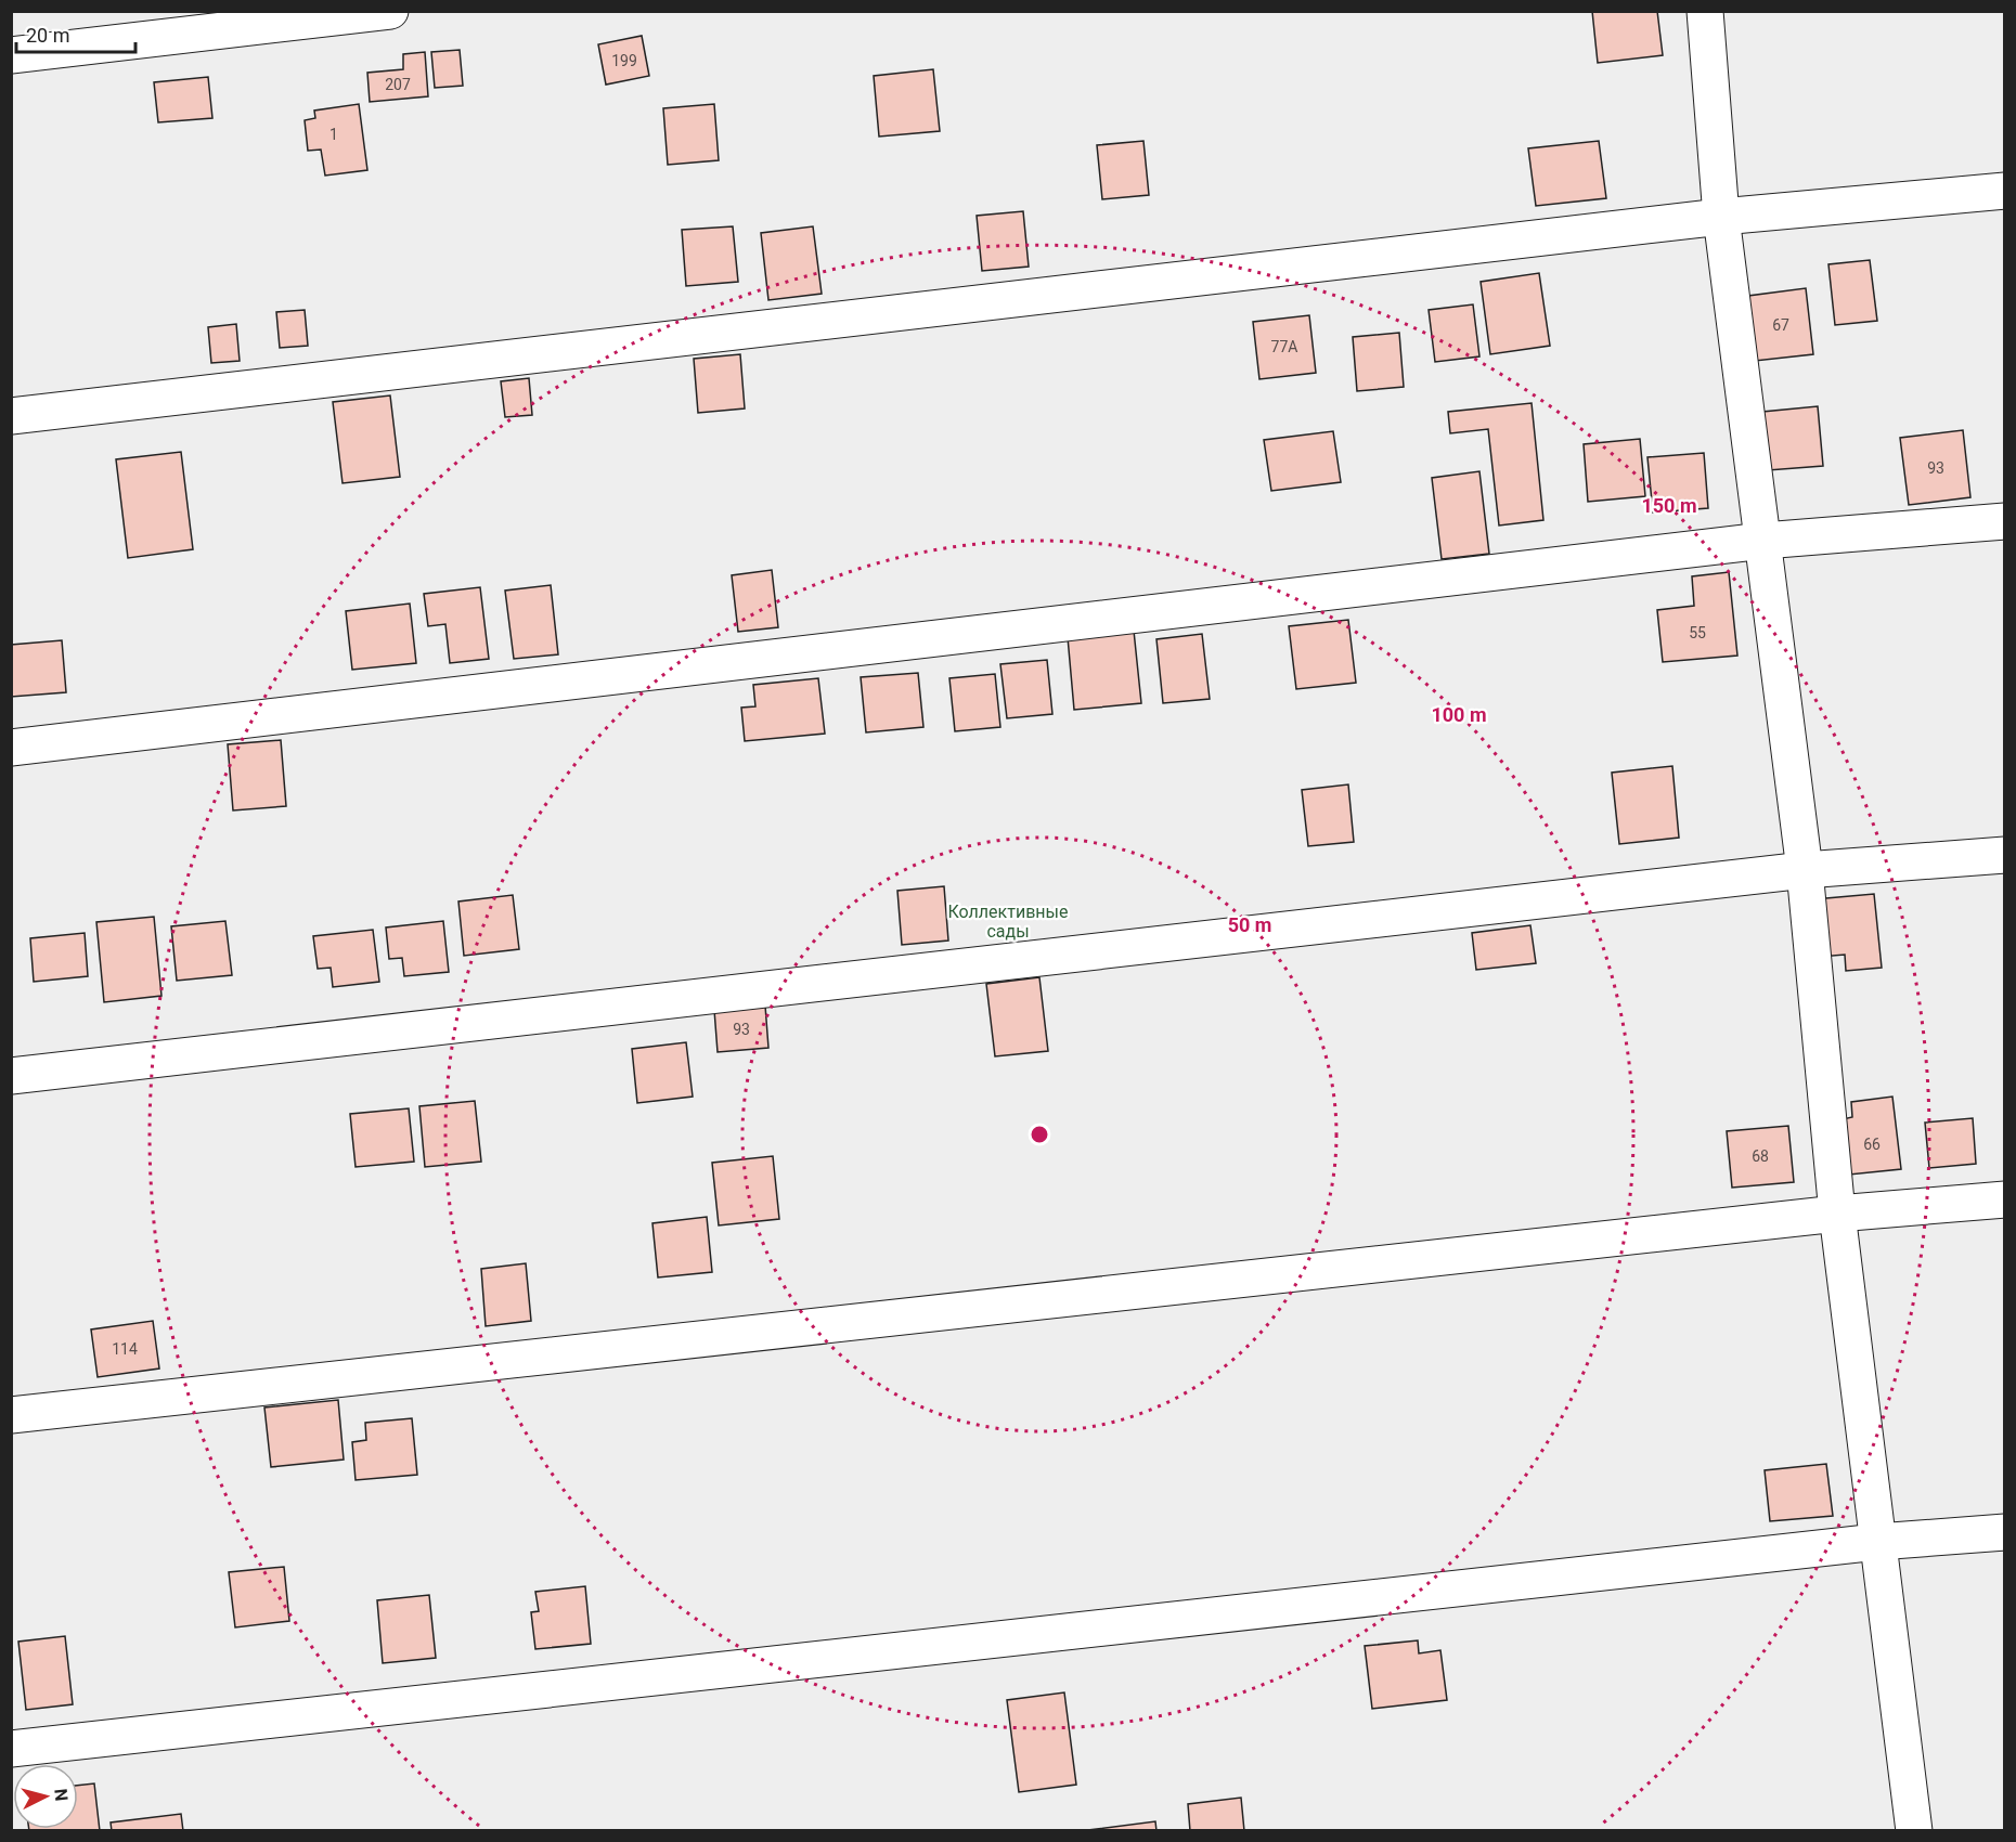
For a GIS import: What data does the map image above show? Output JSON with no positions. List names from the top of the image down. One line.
{"parks":["Коллективные сады"],"house_numbers":["199","207","1","67","77А","93","55","93","66","68","114"],"scale_bar":"20 m","north":"right","rings":["150 m","100 m","50 m"]}
